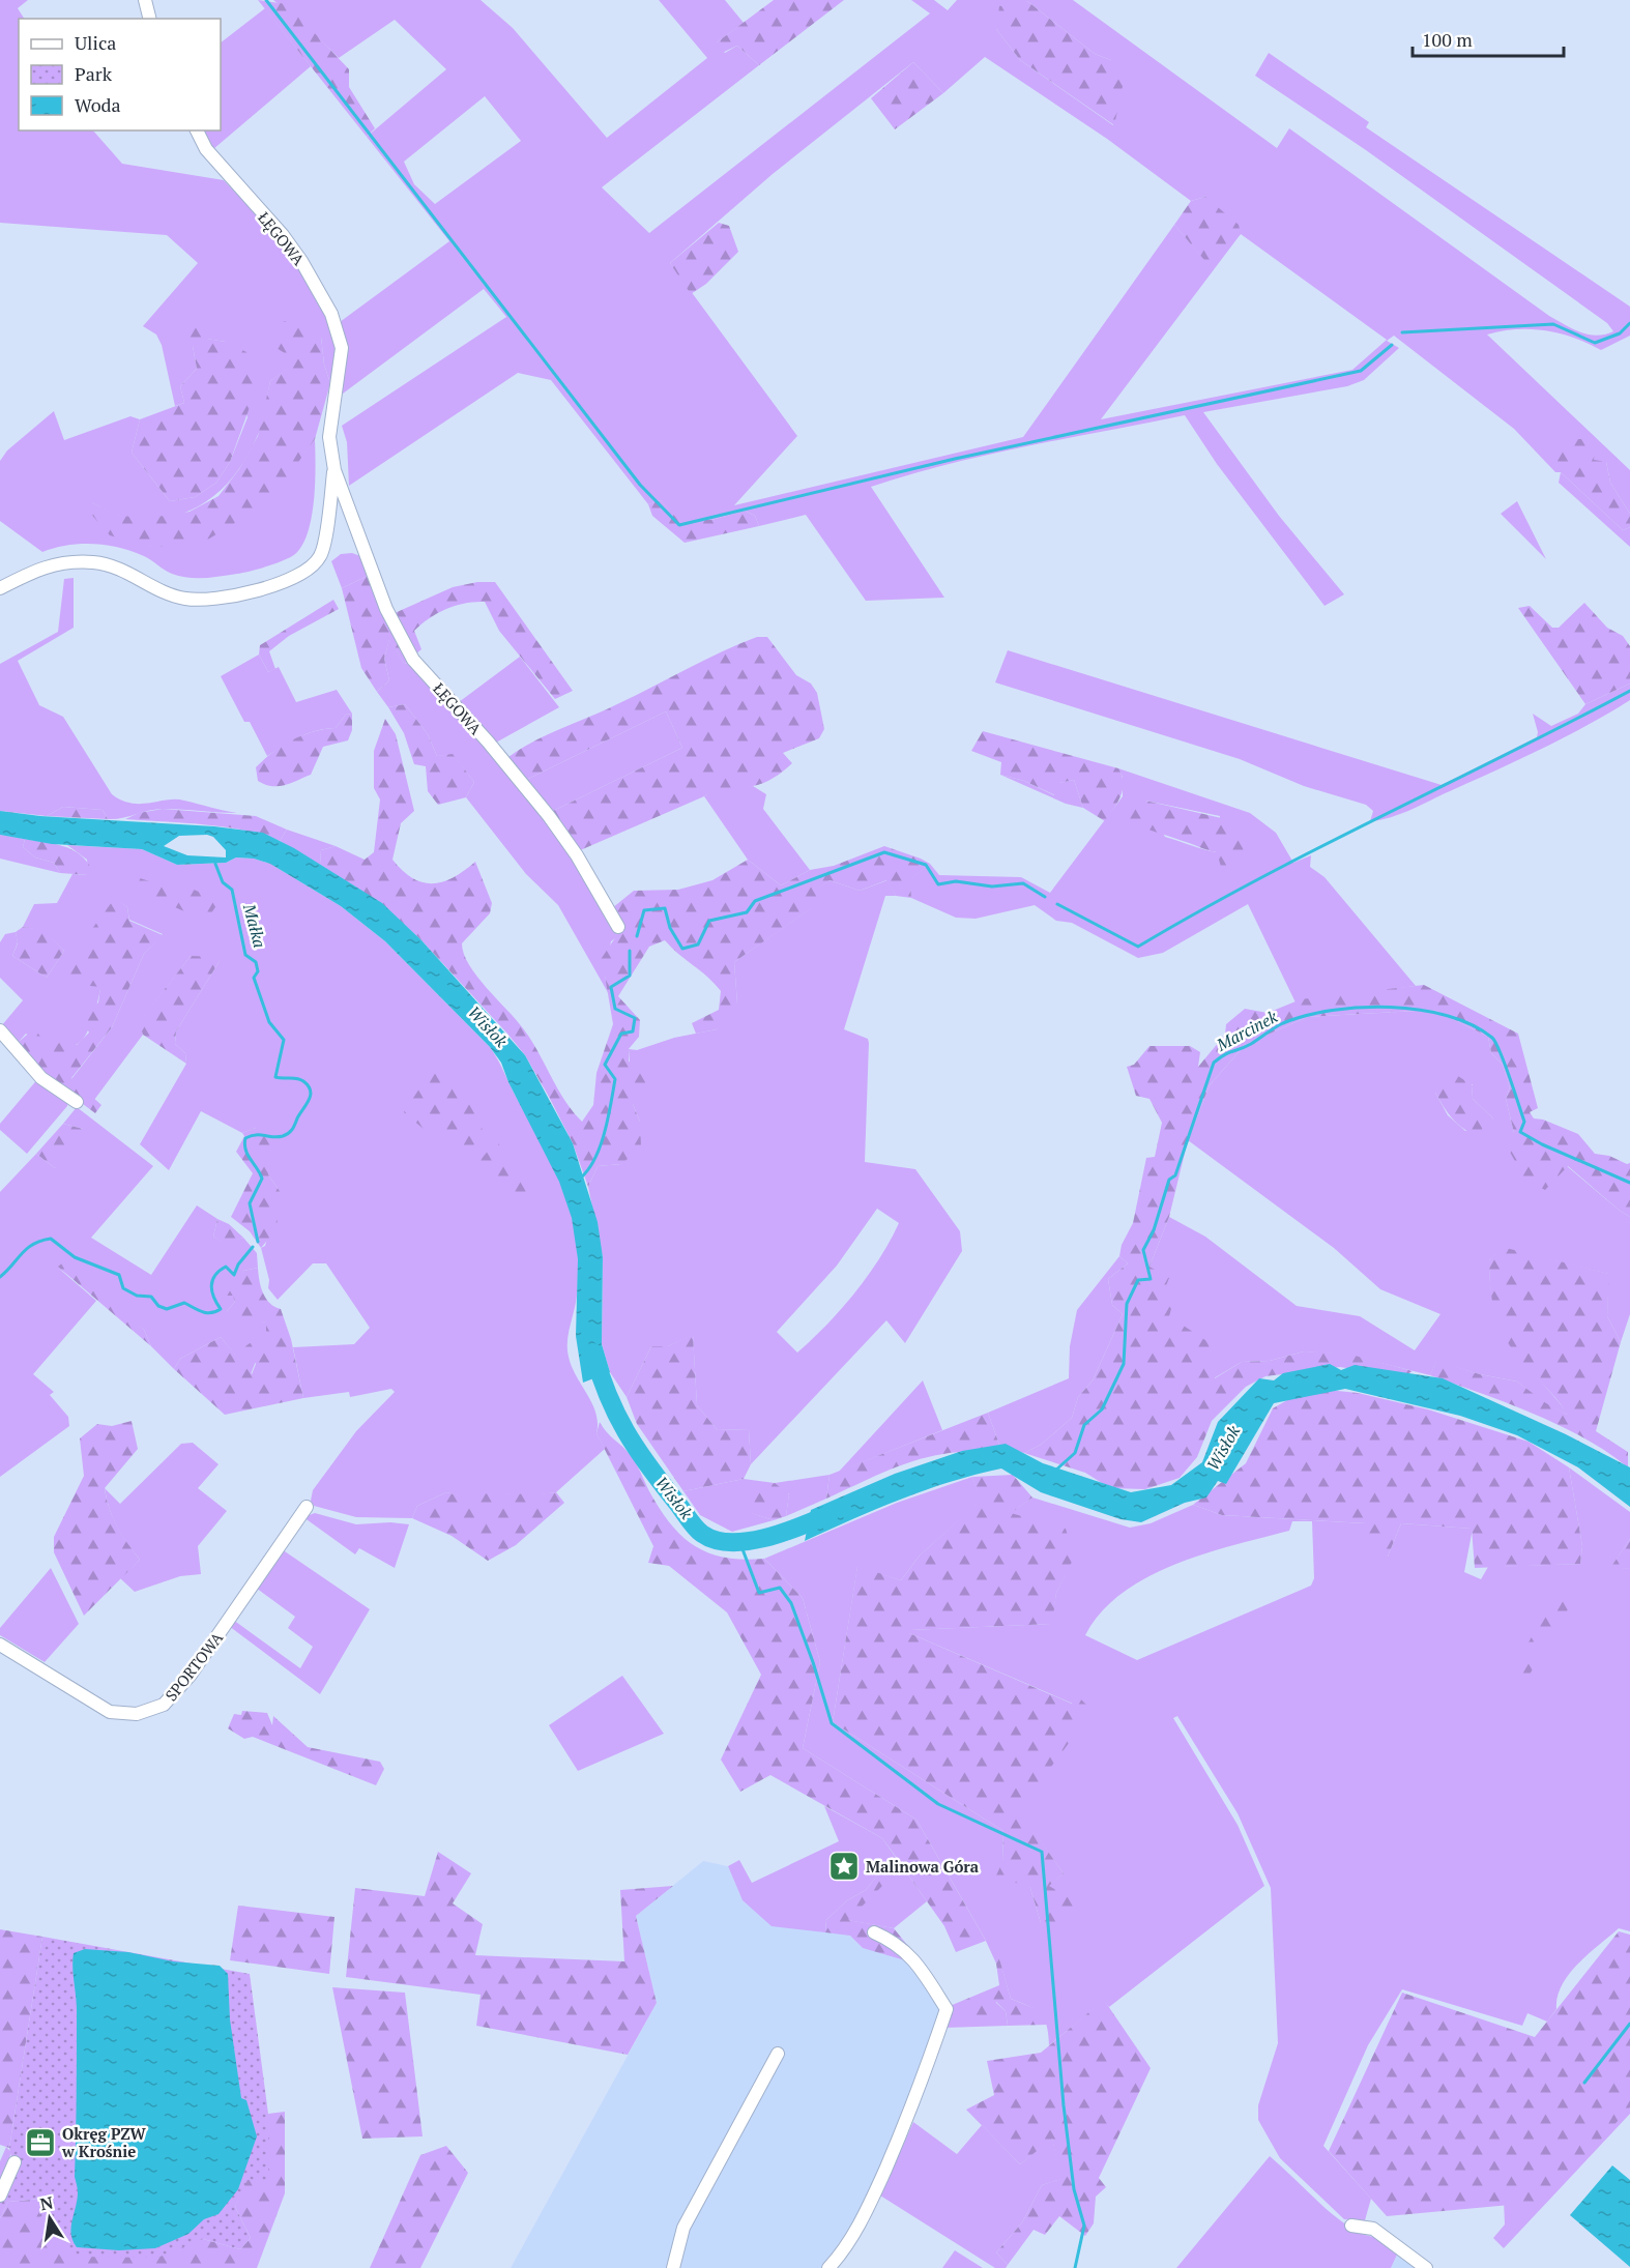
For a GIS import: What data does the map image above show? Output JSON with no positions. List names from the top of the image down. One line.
{"streets":{"street":["ŁĘGOWA","SPORTOWA"]},"water":["Małka","Wisłok","Marcinek"],"places":{"place":["Malinowa Góra"],"office":["Okręg PZW w Krośnie"]},"legend":["Ulica","Park","Woda"],"scale_bar":"100 m","north":"top"}
